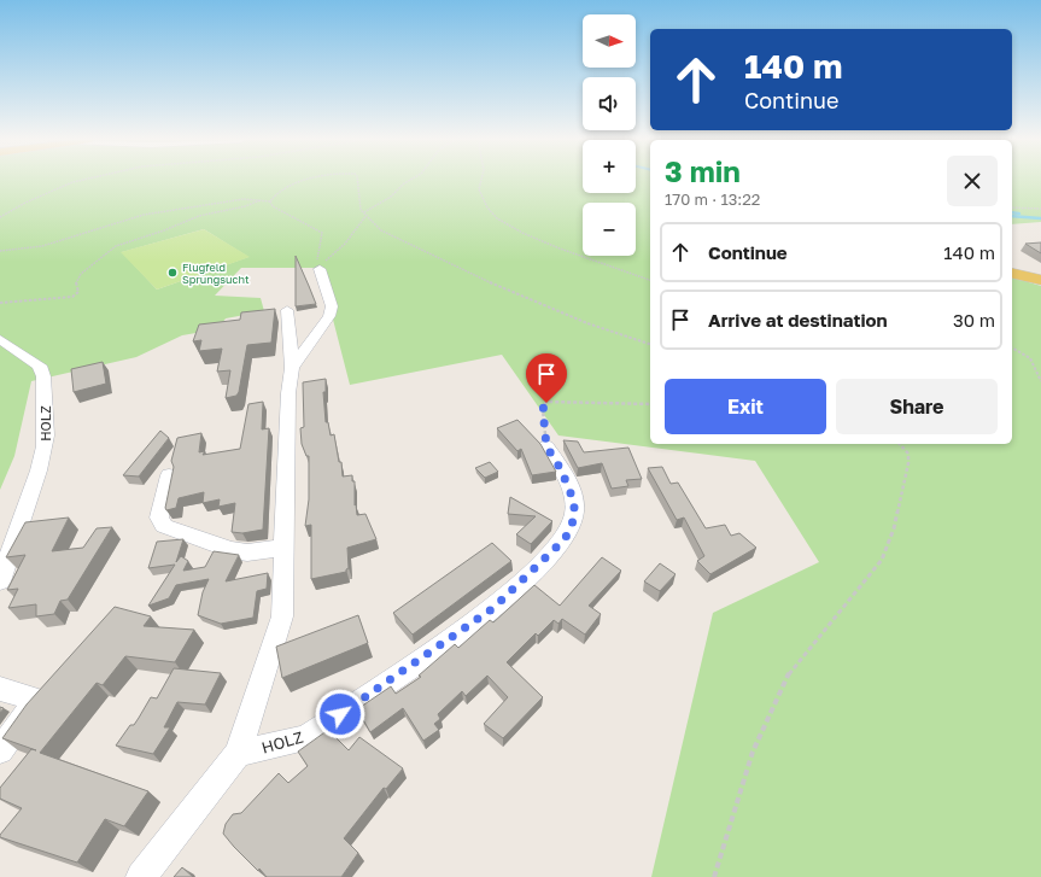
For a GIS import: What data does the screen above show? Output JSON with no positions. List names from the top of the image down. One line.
{"streets":{"street":["HOLZ"]},"places":["Flugfeld Sprungsucht"],"north":"right","page":{"map_buttons":["+","−"],"turn":["140 m","Continue"],"heading":["3 min","170 m · 13:22"],"list":[{"name":"Continue","value":"140 m"},{"name":"Arrive at destination","value":"30 m"}],"buttons":["Exit","Share"]}}
